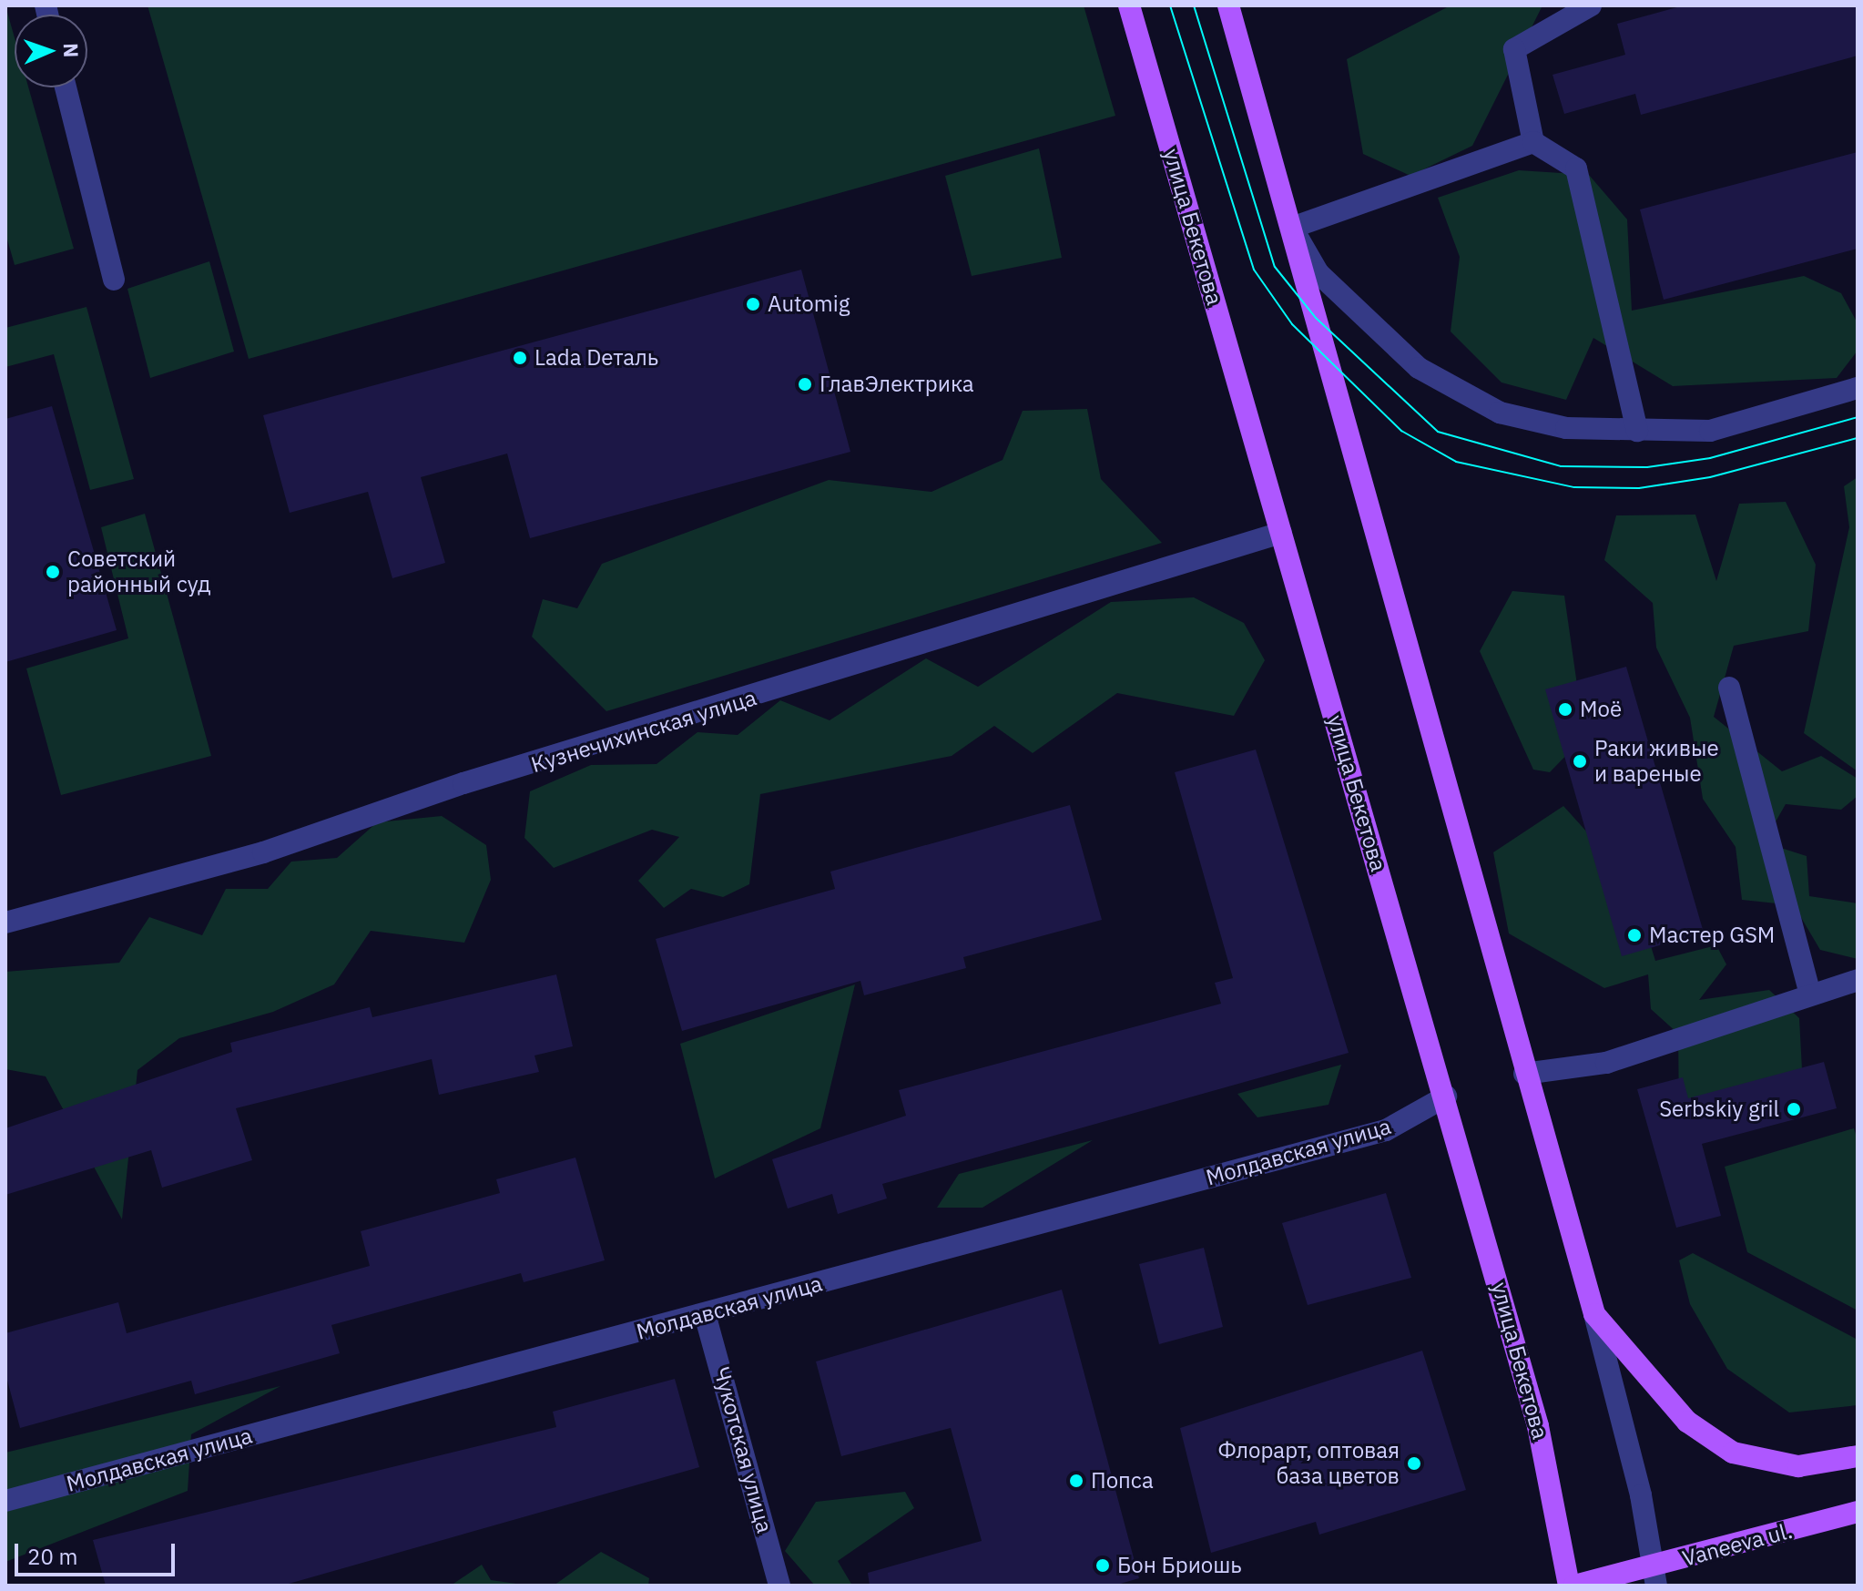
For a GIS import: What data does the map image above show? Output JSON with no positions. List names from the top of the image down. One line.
{"streets":{"main road":["улица Бекетова","Vaneeva ul."],"street":["Кузнечихинская улица","Молдавская улица","Чукотская улица"]},"crossings":[["улица Бекетова","Кузнечихинская улица"],["улица Бекетова","Молдавская улица"],["Молдавская улица","Чукотская улица"]],"places":["Automig","Lada Dеталь","ГлавЭлектрика","Советский районный суд","Моё","Раки живые и вареные","Мастер GSM","Serbskiy gril","Флорарт, оптовая база цветов","Попса","Бон Бриошь"],"scale_bar":"20 m","north":"right"}
